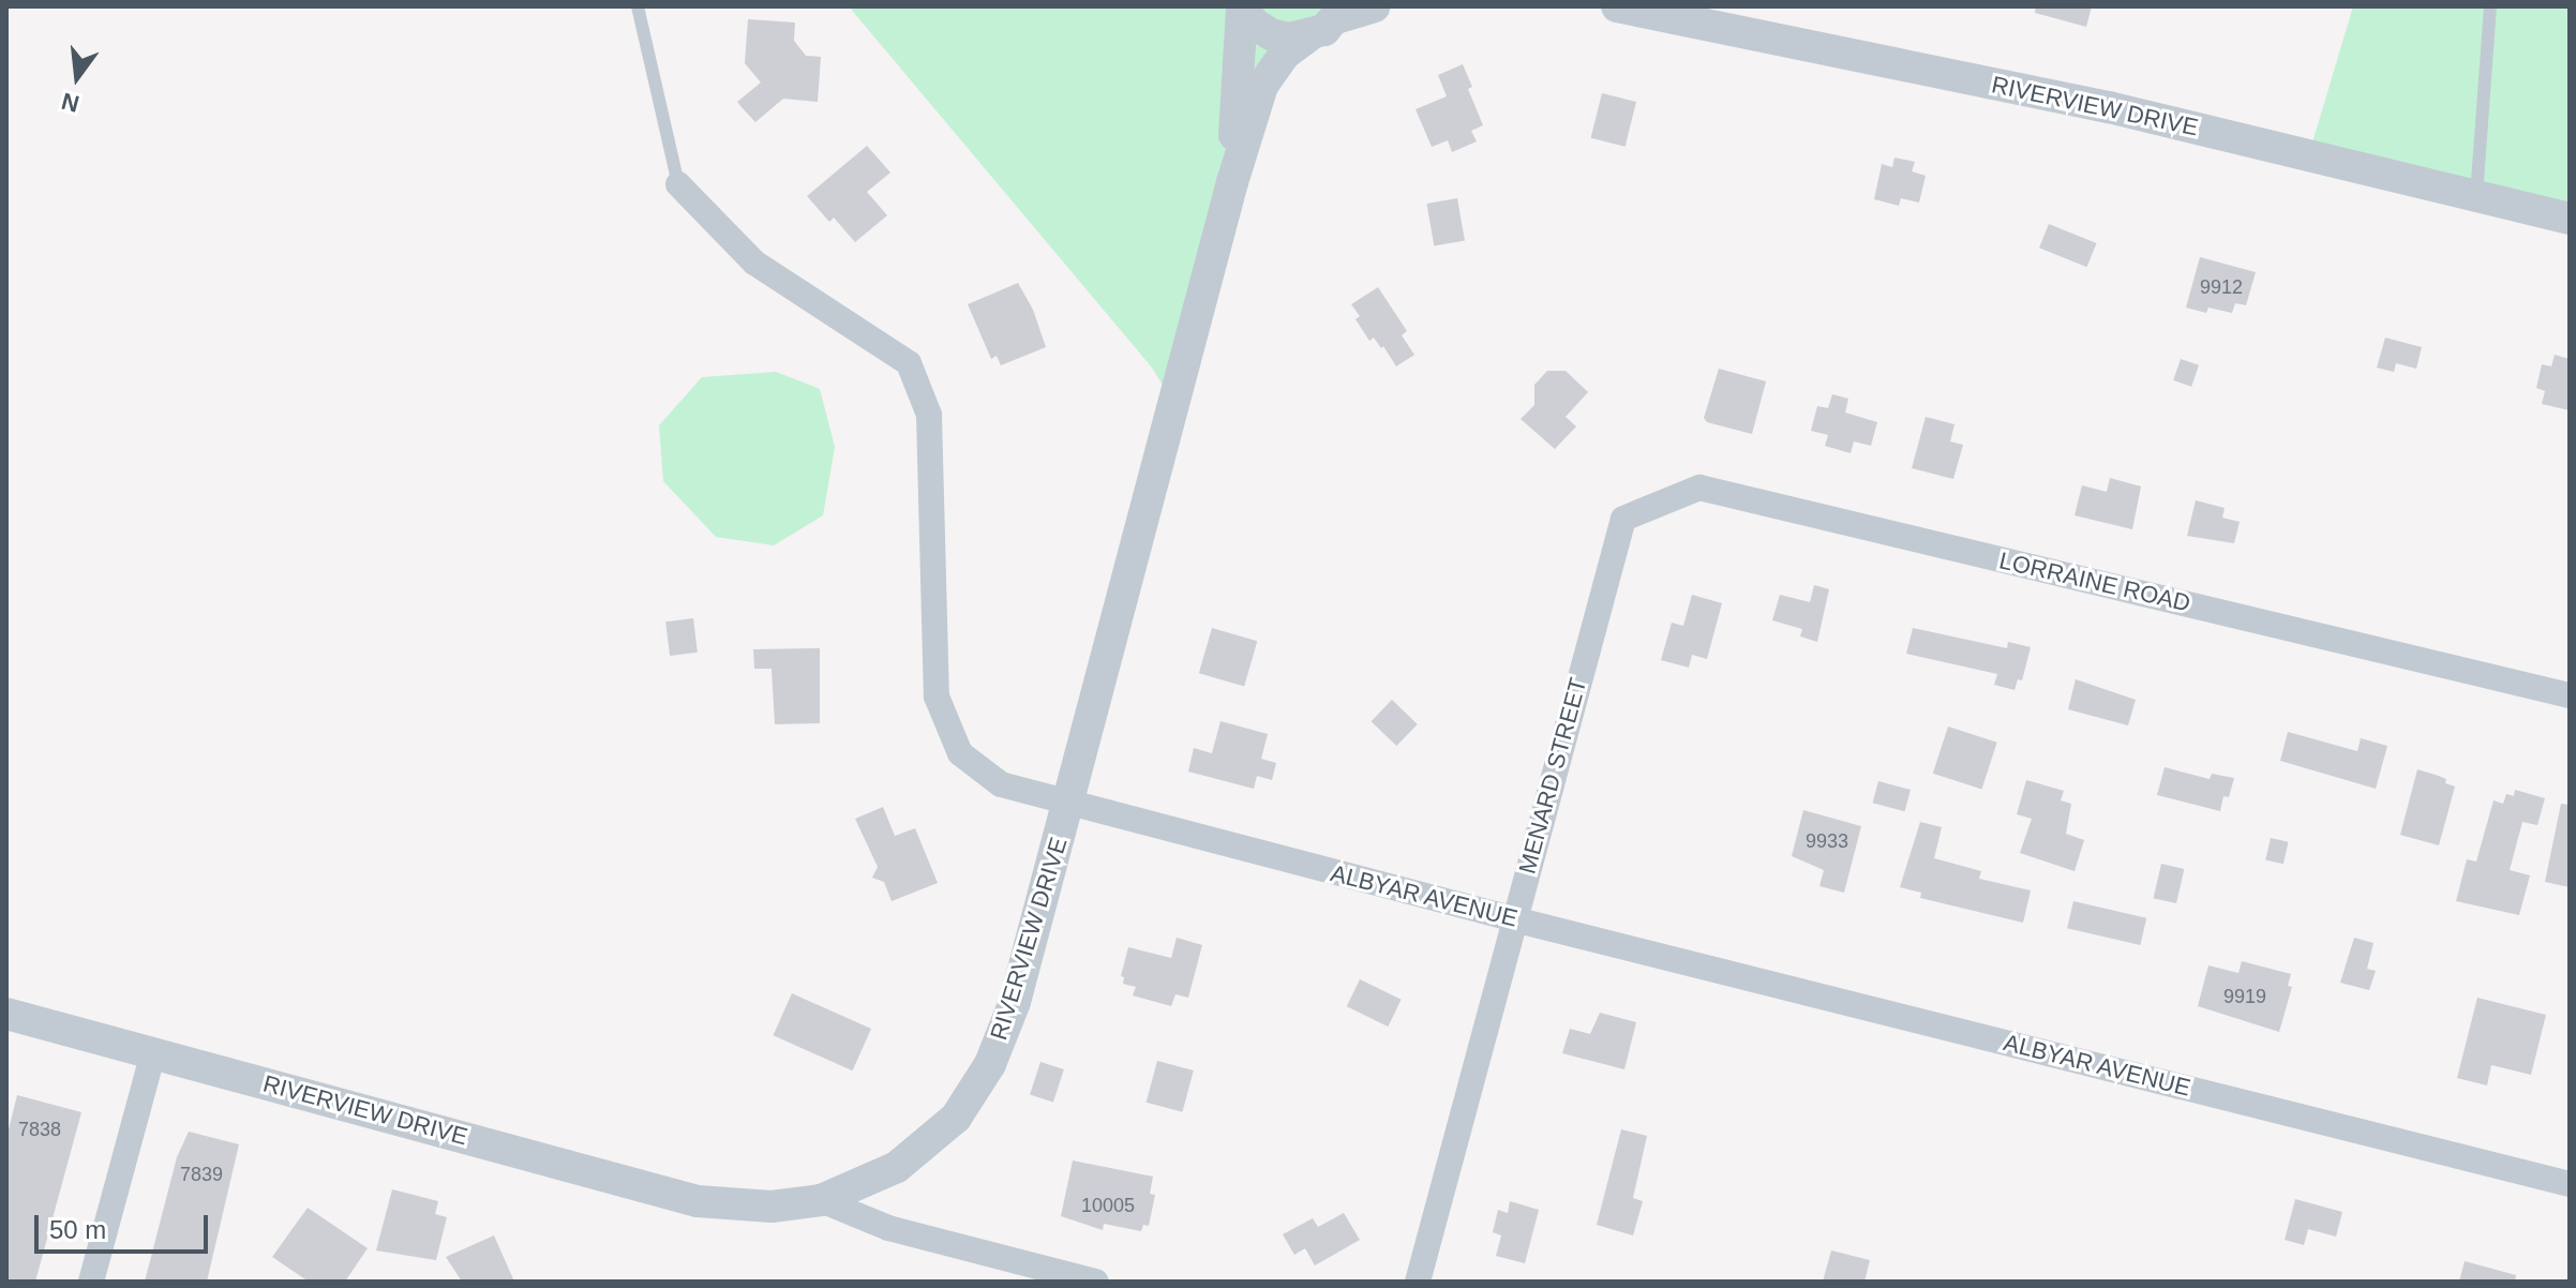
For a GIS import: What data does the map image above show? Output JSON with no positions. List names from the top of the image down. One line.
{"streets":{"street":["RIVERVIEW DRIVE","LORRAINE ROAD","MENARD STREET","ALBYAR AVENUE"]},"crossings":[["RIVERVIEW DRIVE","ALBYAR AVENUE"],["LORRAINE ROAD","MENARD STREET"],["MENARD STREET","ALBYAR AVENUE"]],"house_numbers":["9912","9933","9919","7838","7839","10005"],"scale_bar":"50 m","north":"bottom"}
